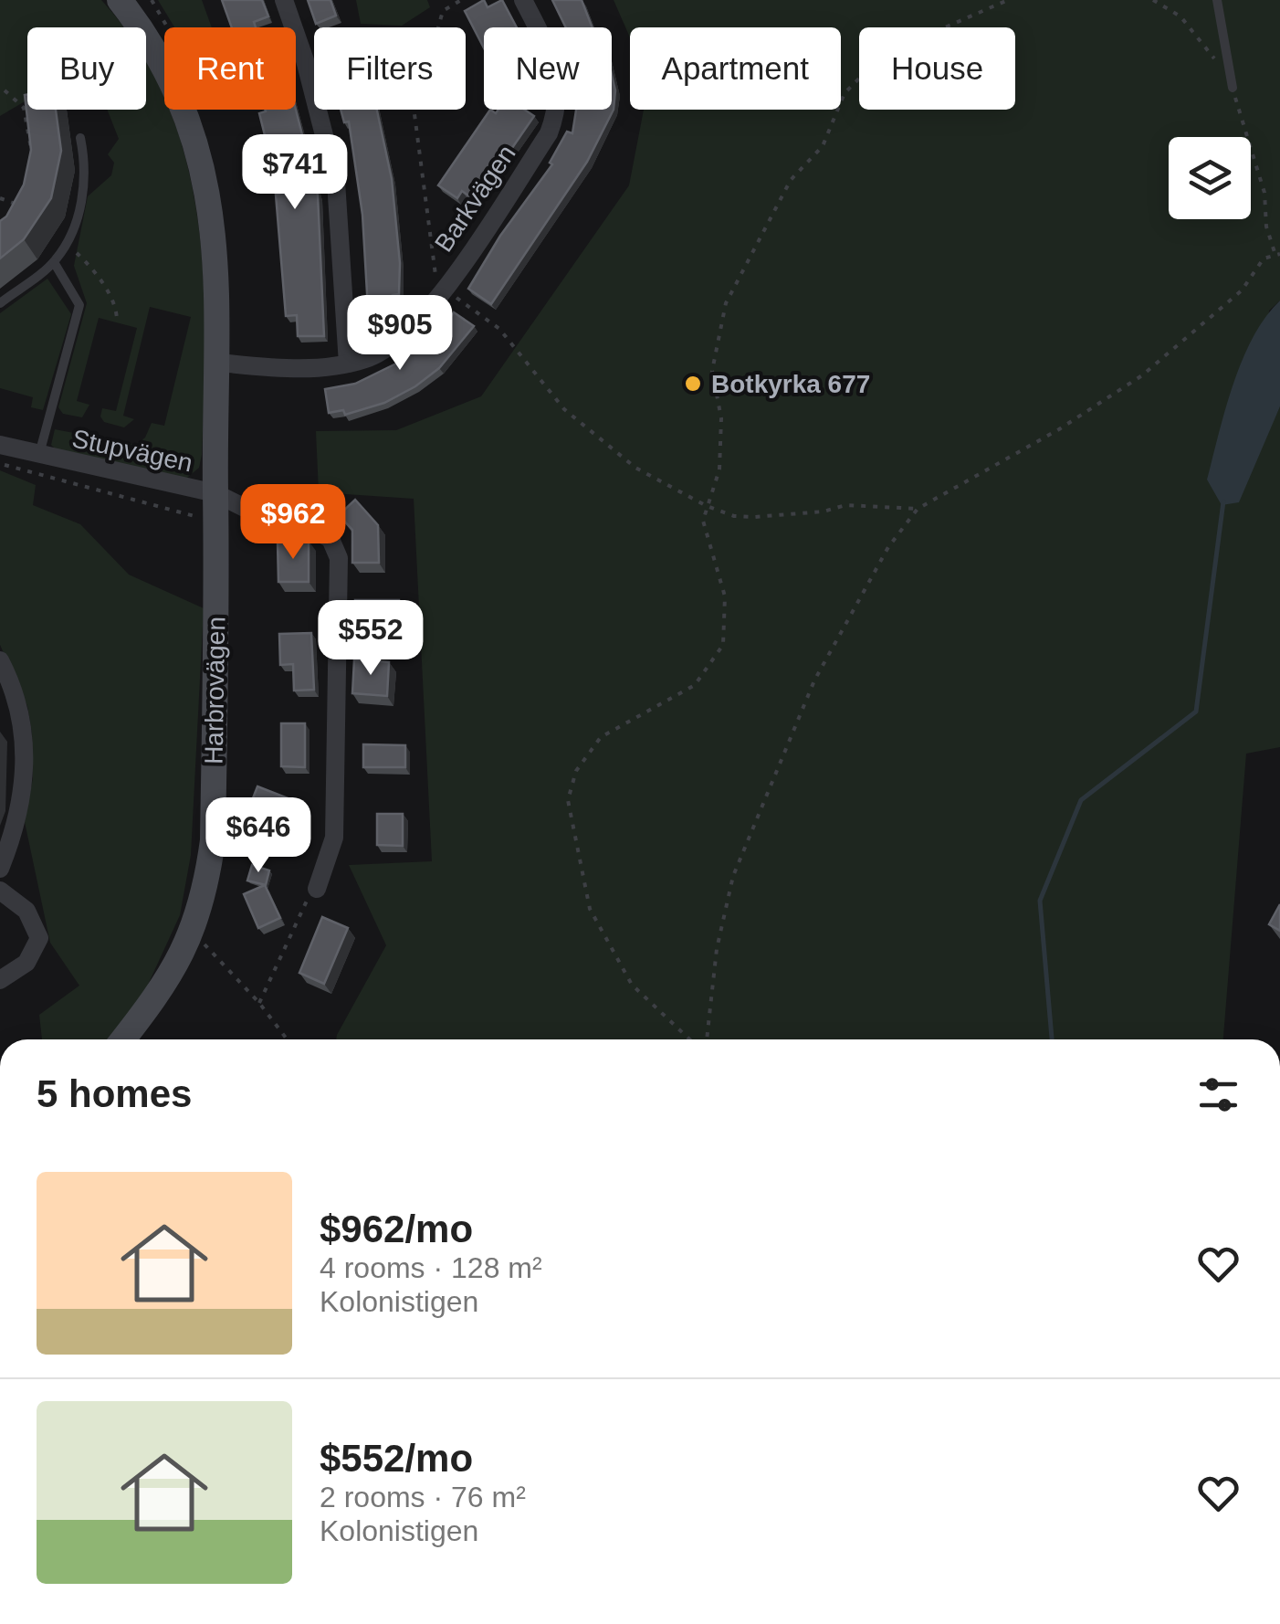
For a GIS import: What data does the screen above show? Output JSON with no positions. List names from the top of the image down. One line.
{"streets":{"street":["Barkvägen","Stupvägen","Harbrovägen"]},"crossings":[["Barkvägen","Harbrovägen"],["Stupvägen","Harbrovägen"]],"places":["Botkyrka 677"],"page":{"chip":["Buy","Rent","Filters","New","Apartment","House"],"price":["$741","$905","$962","$552","$646"],"heading":"5 homes","list":[{"name":"$962/mo","note":"4 rooms · 128 m² · Kolonistigen"},{"name":"$552/mo","note":"2 rooms · 76 m² · Kolonistigen"}]}}
